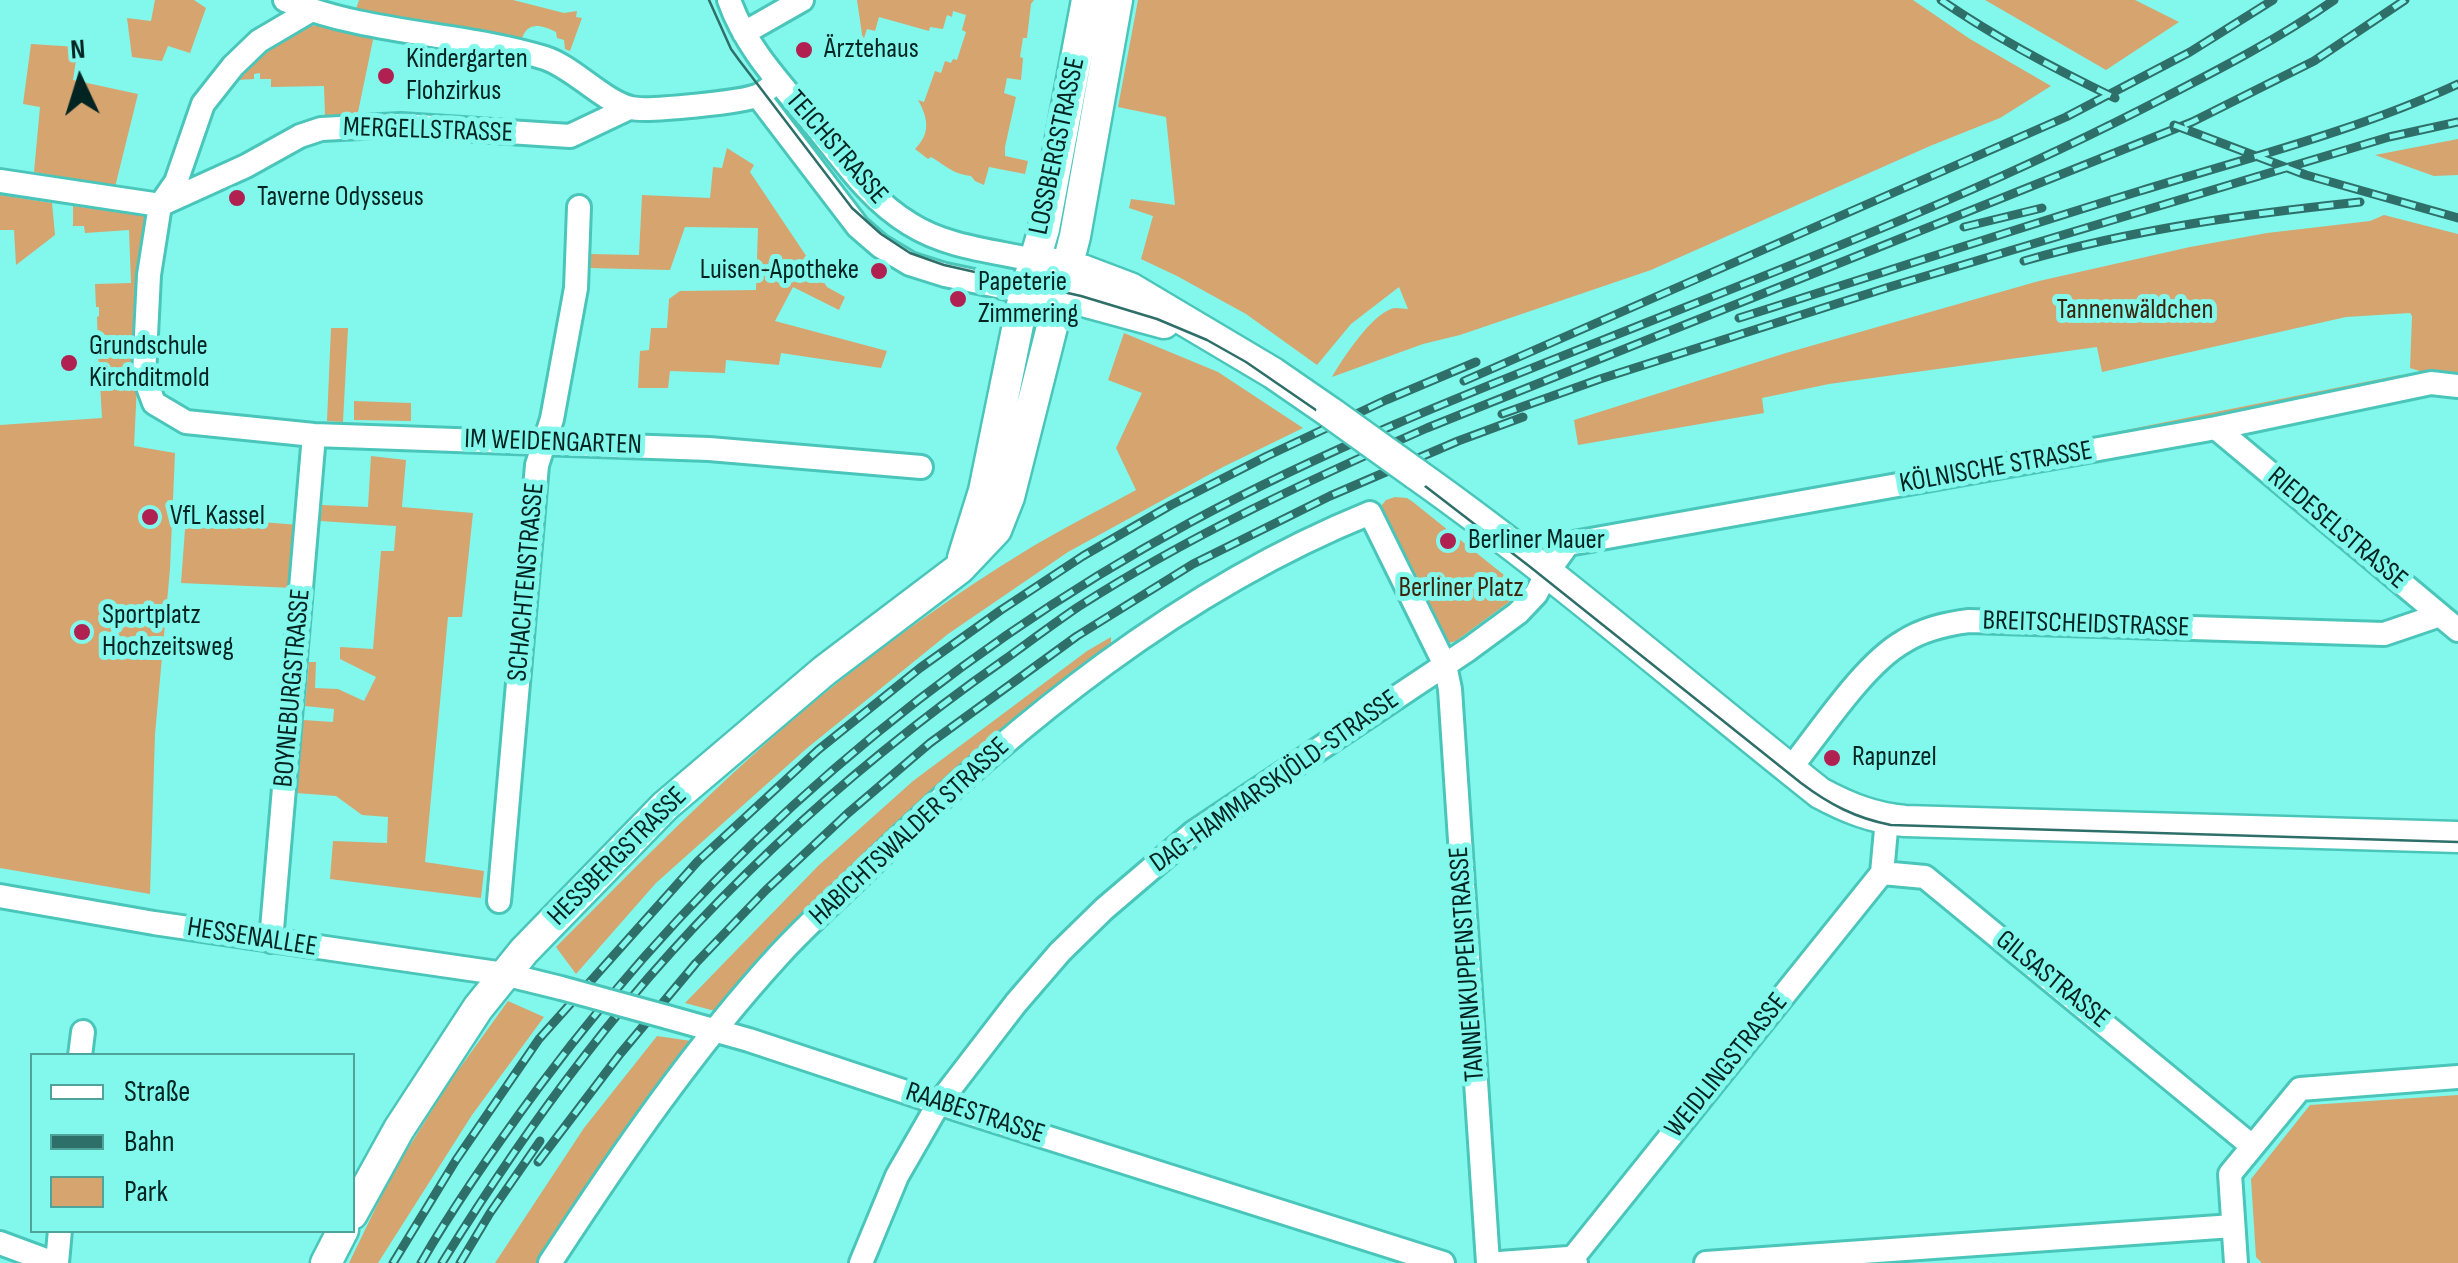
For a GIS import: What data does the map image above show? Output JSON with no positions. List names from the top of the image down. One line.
{"streets":{"main road":["LOSSBERGSTRASSE","TEICHSTRASSE","HESSBERGSTRASSE"],"street":["MERGELLSTRASSE","IM WEIDENGARTEN","KÖLNISCHE STRASSE","RIEDESELSTRASSE","SCHACHTENSTRASSE","BREITSCHEIDSTRASSE","BOYNEBURGSTRASSE","DAG-HAMMARSKJÖLD-STRASSE","HABICHTSWALDER STRASSE","HESSENALLEE","TANNENKUPPENSTRASSE","GILSASTRASSE","WEIDLINGSTRASSE","RAABESTRASSE"]},"crossings":[["MERGELLSTRASSE","IM WEIDENGARTEN"],["LOSSBERGSTRASSE","TEICHSTRASSE"],["LOSSBERGSTRASSE","HESSBERGSTRASSE"],["TEICHSTRASSE","KÖLNISCHE STRASSE"],["TEICHSTRASSE","DAG-HAMMARSKJÖLD-STRASSE"],["TEICHSTRASSE","HESSBERGSTRASSE"],["IM WEIDENGARTEN","SCHACHTENSTRASSE"],["IM WEIDENGARTEN","BOYNEBURGSTRASSE"],["KÖLNISCHE STRASSE","RIEDESELSTRASSE"],["KÖLNISCHE STRASSE","DAG-HAMMARSKJÖLD-STRASSE"],["RIEDESELSTRASSE","BREITSCHEIDSTRASSE"],["BOYNEBURGSTRASSE","HESSENALLEE"],["DAG-HAMMARSKJÖLD-STRASSE","HABICHTSWALDER STRASSE"],["DAG-HAMMARSKJÖLD-STRASSE","TANNENKUPPENSTRASSE"],["DAG-HAMMARSKJÖLD-STRASSE","RAABESTRASSE"],["HABICHTSWALDER STRASSE","TANNENKUPPENSTRASSE"],["HABICHTSWALDER STRASSE","RAABESTRASSE"],["HESSBERGSTRASSE","HESSENALLEE"],["HESSBERGSTRASSE","RAABESTRASSE"],["HESSENALLEE","RAABESTRASSE"],["GILSASTRASSE","WEIDLINGSTRASSE"]],"parks":["Tannenwäldchen","Berliner Platz"],"places":["Ärztehaus","Kindergarten Flohzirkus","Taverne Odysseus","Luisen-Apotheke","Papeterie Zimmering","Grundschule Kirchditmold","VfL Kassel","Berliner Mauer","Sportplatz Hochzeitsweg","Rapunzel"],"legend":["Straße","Bahn","Park"],"north":"top"}
